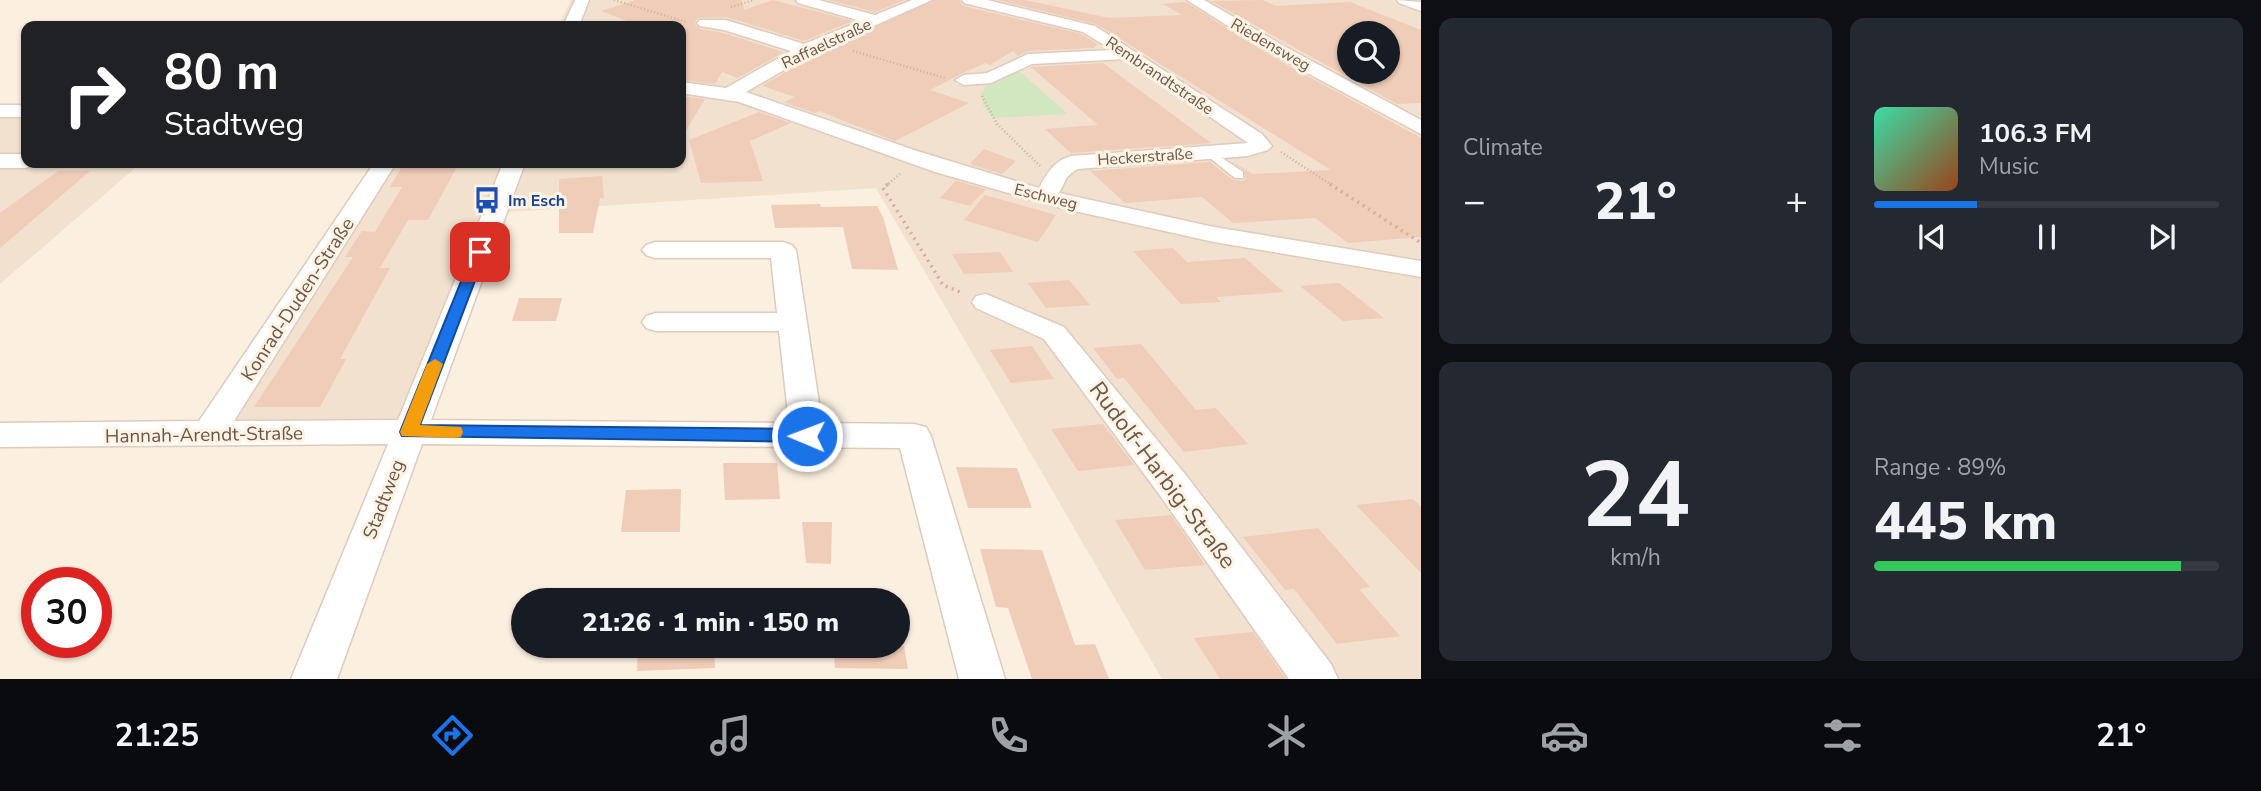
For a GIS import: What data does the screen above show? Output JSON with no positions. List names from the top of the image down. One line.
{"streets":{"street":["Raffaelstraße","Riedensweg","Rembrandtstraße","Heckerstraße","Eschweg","Konrad-Duden-Straße","Hannah-Arendt-Straße","Rudolf-Harbig-Straße","Stadtweg"]},"crossings":[["Raffaelstraße","Eschweg"],["Rembrandtstraße","Heckerstraße"],["Konrad-Duden-Straße","Hannah-Arendt-Straße"],["Hannah-Arendt-Straße","Stadtweg"]],"places":{"bus stop":["Im Esch"]},"page":{"tile":["Climate",["24","km/h"],["Range · 89%","445 km"]],"turn":["80 m","Stadtweg"],"song":["106.3 FM","Music"],"heat":["−","21°","+"],"limit":"30","trip":"21:26 · 1 min · 150 m","tabs":["21:25","21°"]}}
